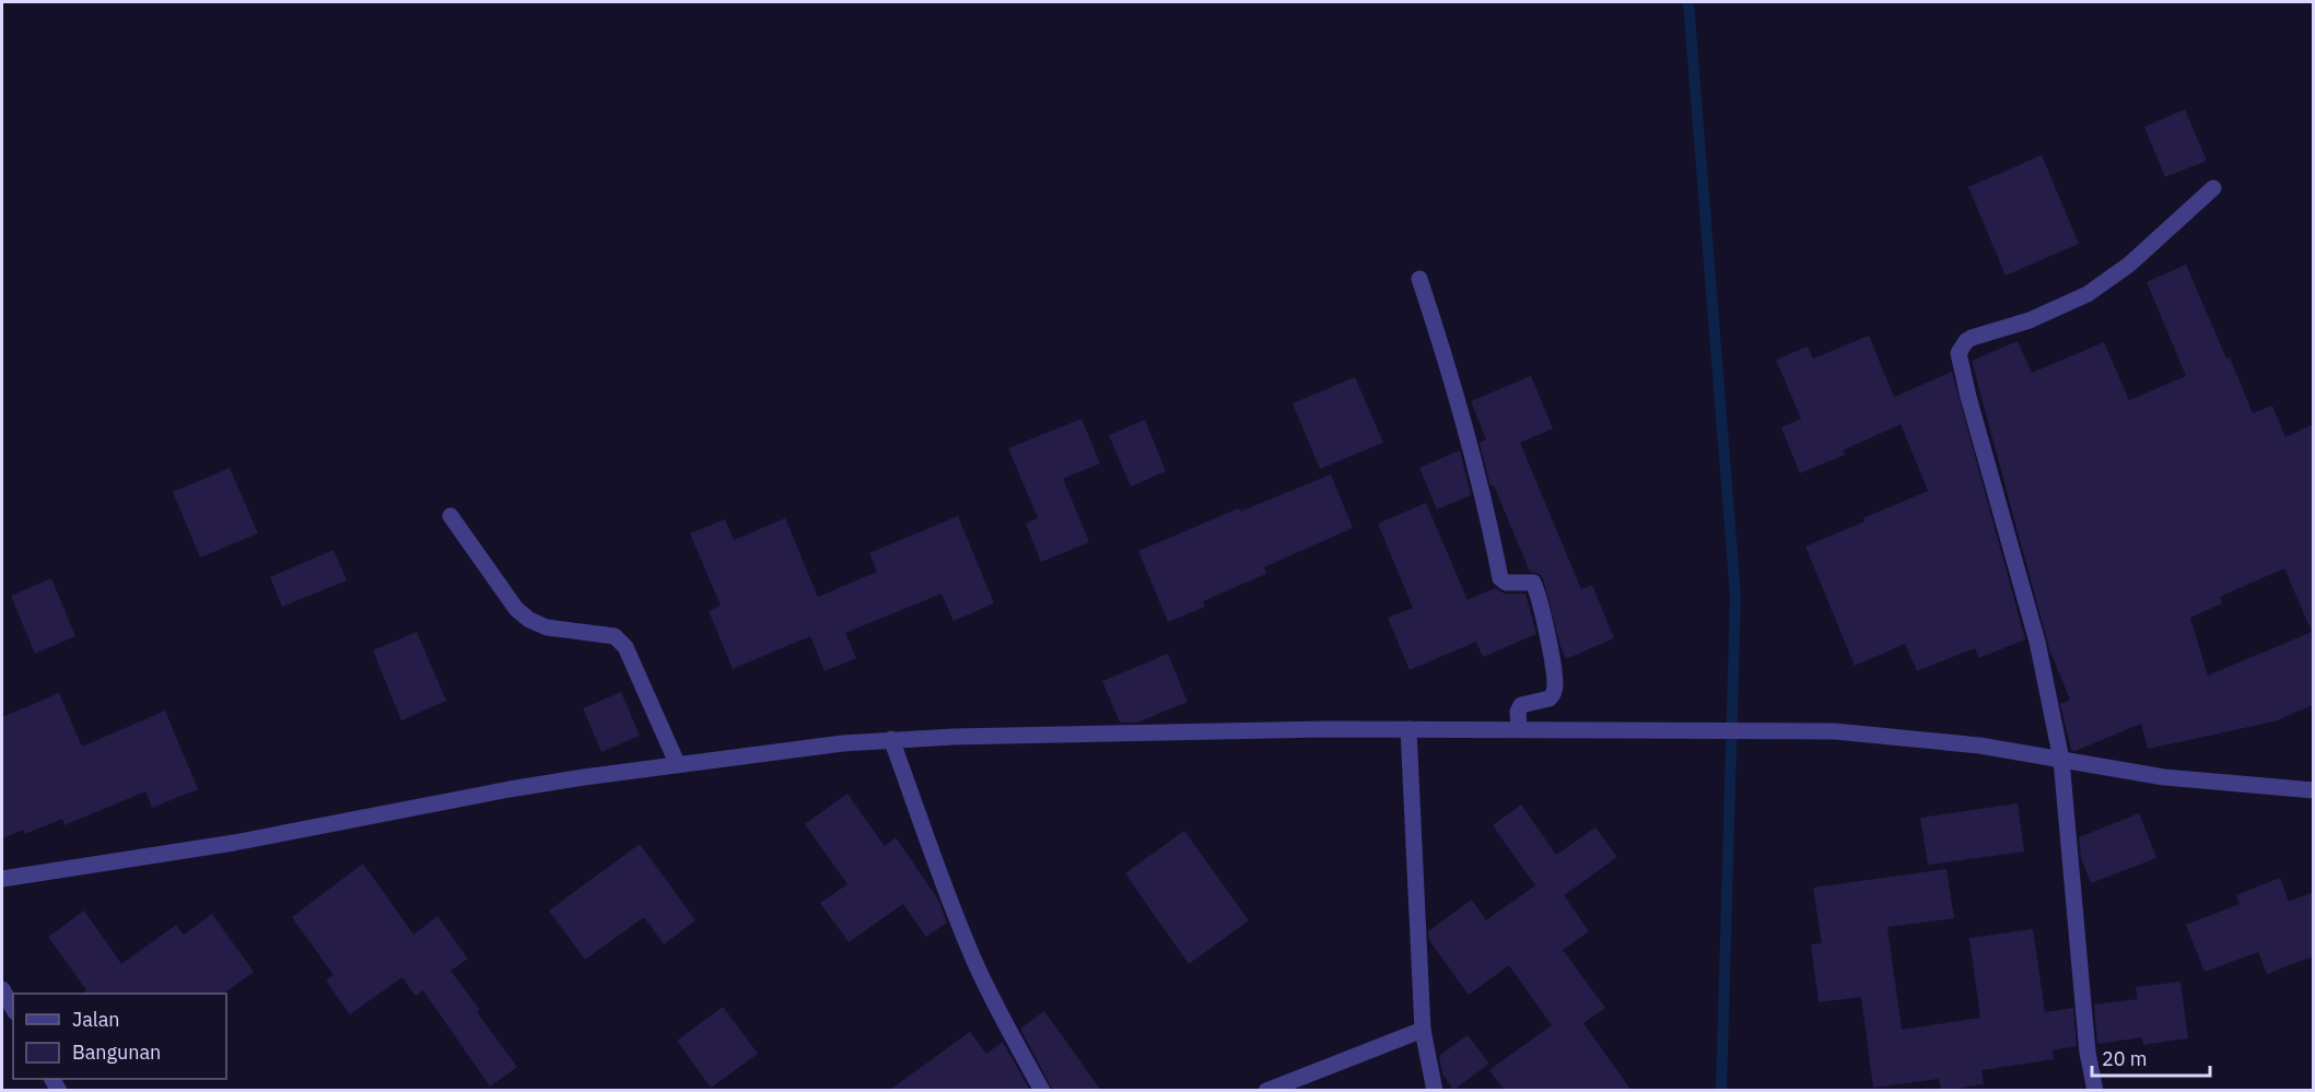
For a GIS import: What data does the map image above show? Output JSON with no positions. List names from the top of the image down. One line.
{"legend":["Jalan","Bangunan"],"scale_bar":"20 m"}
